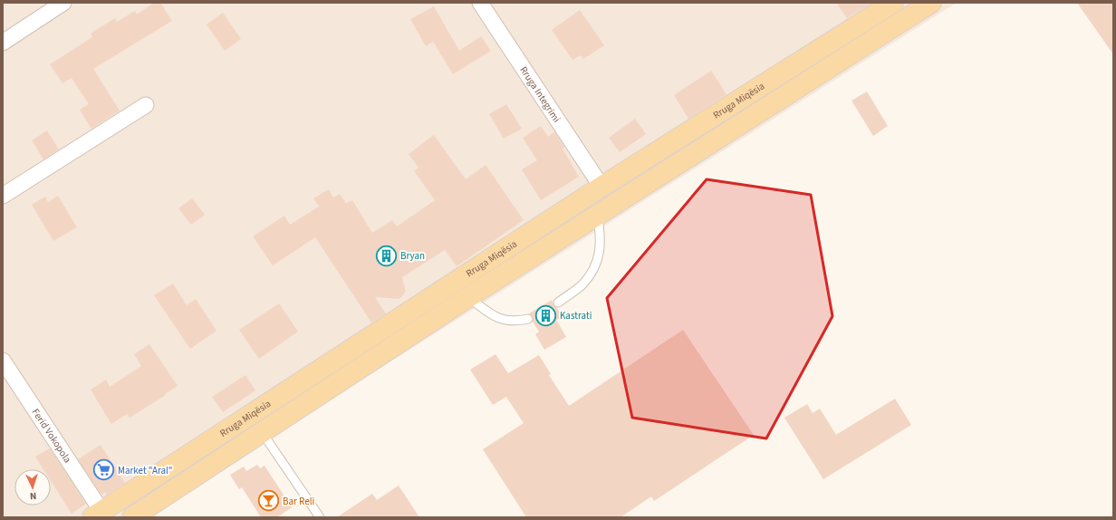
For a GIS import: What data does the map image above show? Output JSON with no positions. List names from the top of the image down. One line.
{"streets":{"main road":["Rruga Miqësia"],"street":["Rruga Integrimi","Ferid Vokopola"]},"crossings":[["Rruga Integrimi","Rruga Miqësia"],["Rruga Miqësia","Ferid Vokopola"]],"places":{"building":["Bryan","Kastrati"],"supermarket":["Market \"Aral\""],"bar":["Bar Reli"]},"north":"bottom"}
